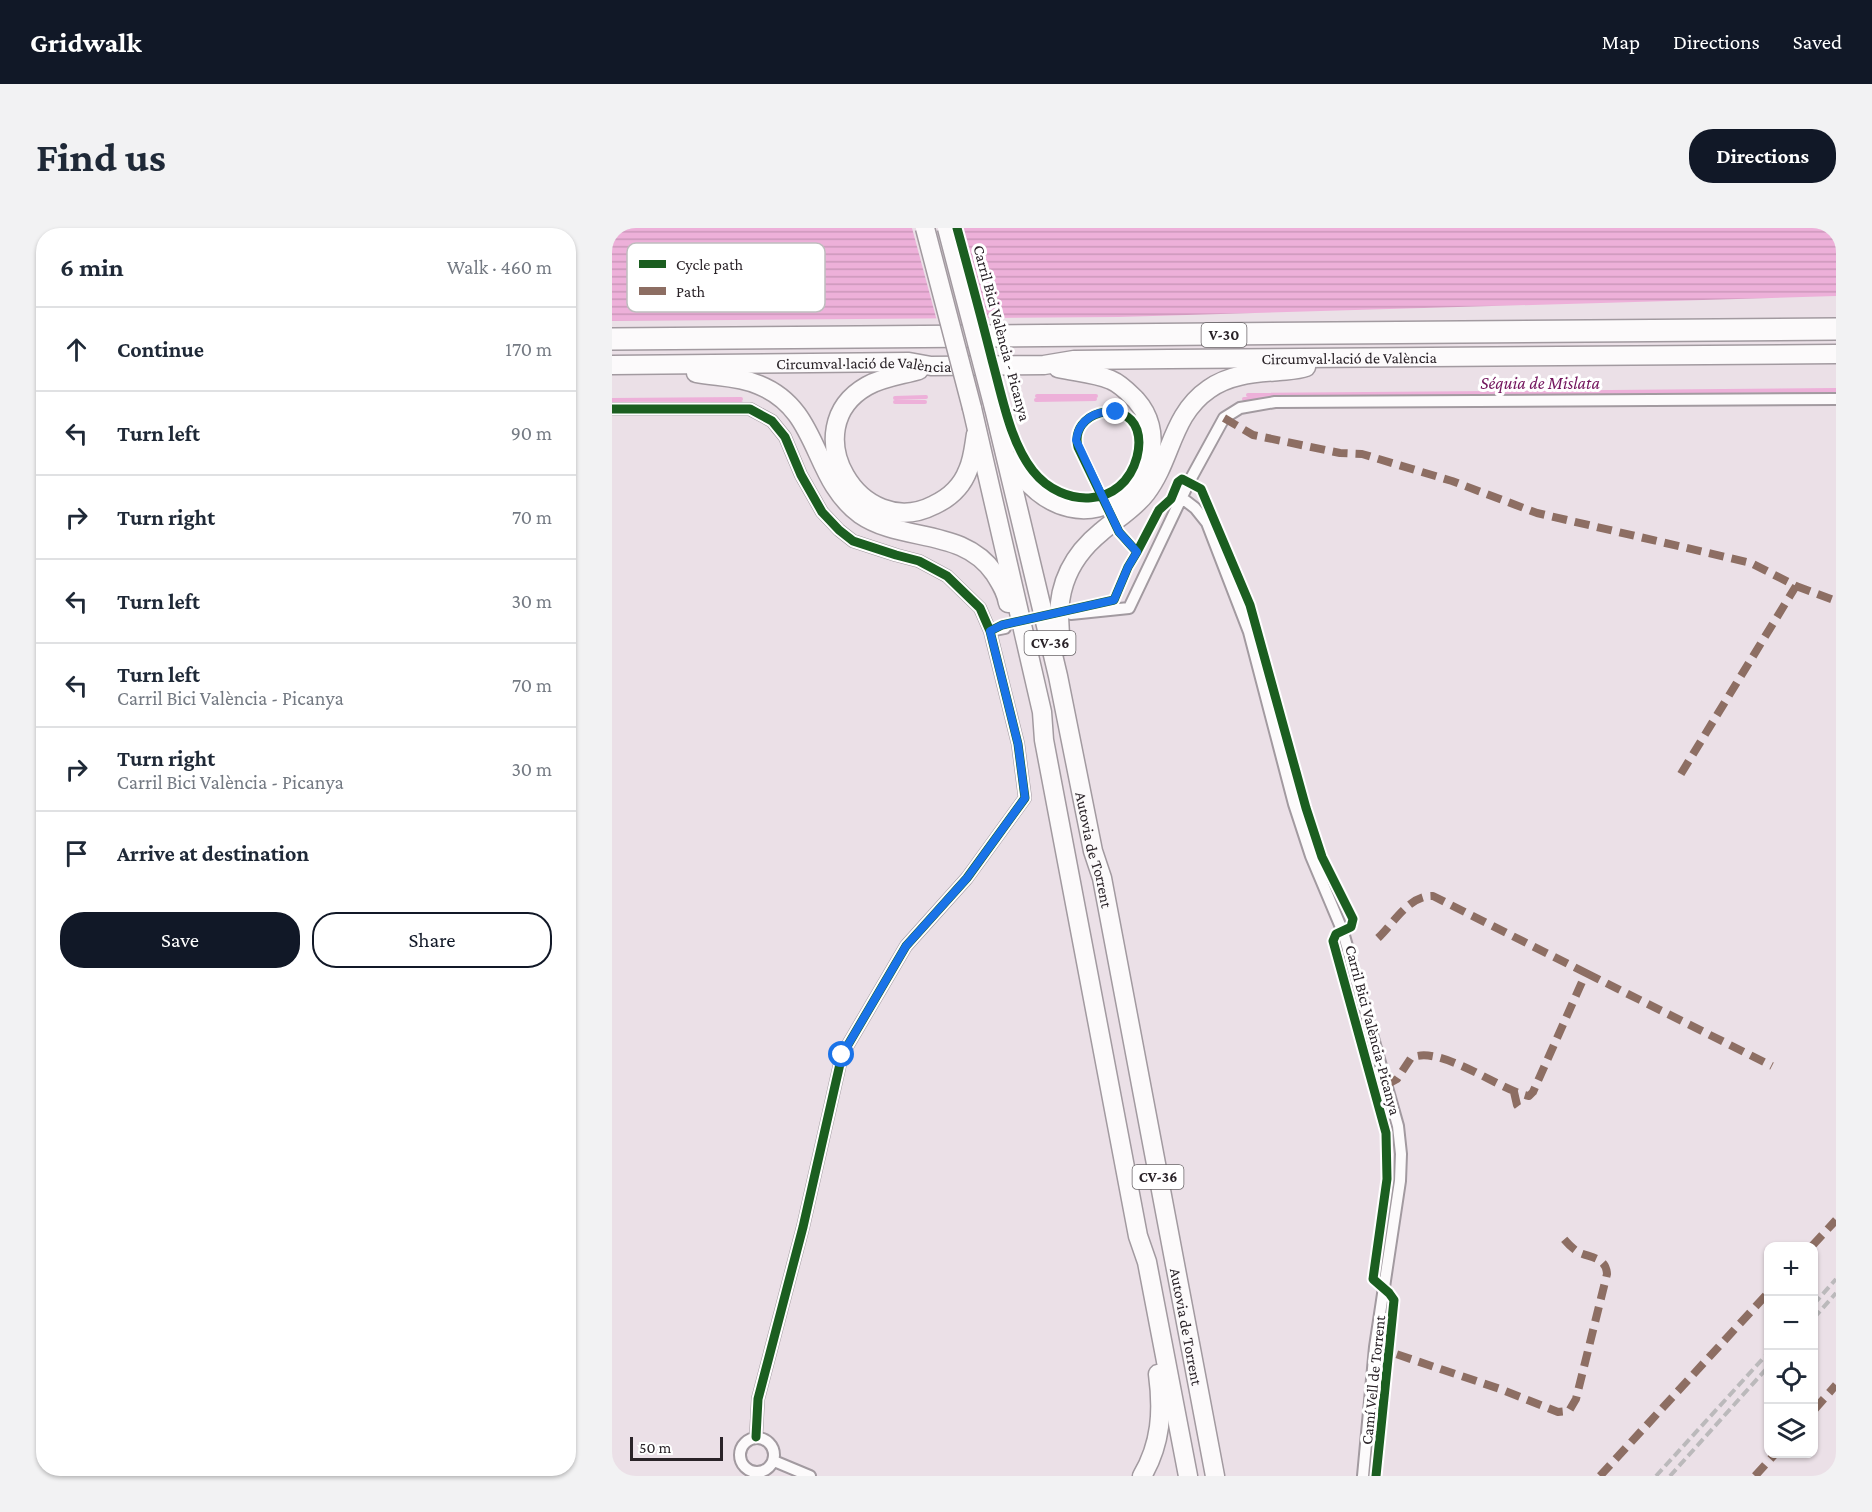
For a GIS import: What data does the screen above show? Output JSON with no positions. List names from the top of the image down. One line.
{"streets":{"highway":["V-30","Circumval·lació de València","CV-36","Autovia de Torrent"],"street":["Camí Vell de Torrent"],"cycle path":["Carril Bici València - Picanya"]},"water":["Séquia de Mislata"],"legend":["Cycle path","Path"],"scale_bar":"50 m","page":{"header":"Gridwalk","nav":["Map","Directions","Saved"],"buttons":["Directions",["Save","Share"]],"title":"Find us","heading":["6 min","Walk · 460 m"],"list":[["Continue","170 m"],["Turn left","90 m"],["Turn right","70 m"],["Turn left","30 m"],["Turn left","Carril Bici València - Picanya","70 m"],["Turn right","Carril Bici València - Picanya","30 m"],"Arrive at destination"],"map_buttons":["+","−"],"scale":"50 m"}}
